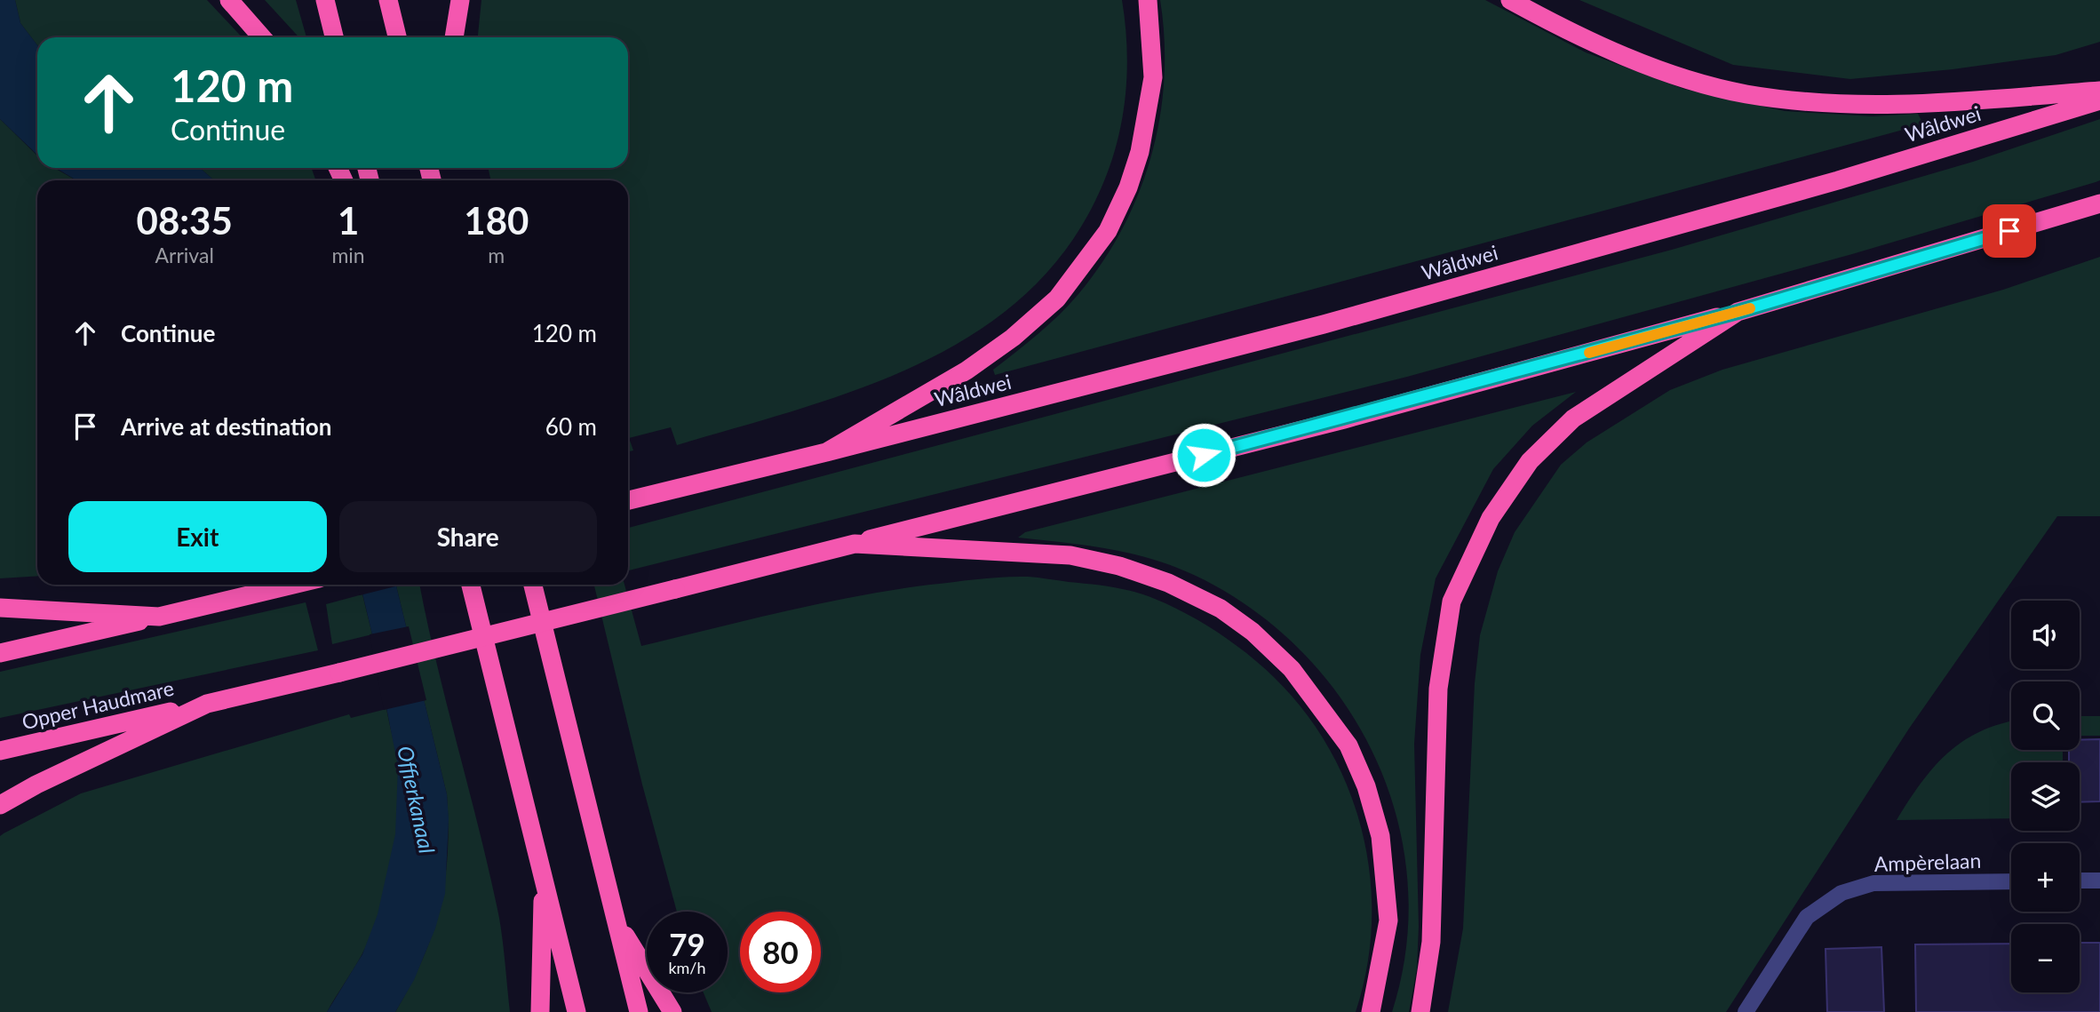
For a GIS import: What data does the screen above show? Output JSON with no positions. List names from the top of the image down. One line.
{"streets":{"highway":["Wâldwei","Opper Haudmare"],"street":["Ampèrelaan"]},"water":["Offierkanaal"],"page":{"turn":["120 m","Continue"],"eta":["08:35","Arrival","1","min","180","m"],"list":[{"name":"Continue","value":"120 m"},{"name":"Arrive at destination","value":"60 m"}],"buttons":["Exit","Share"],"map_buttons":["+","−"],"speed":"79 km/h","limit":"80"}}
